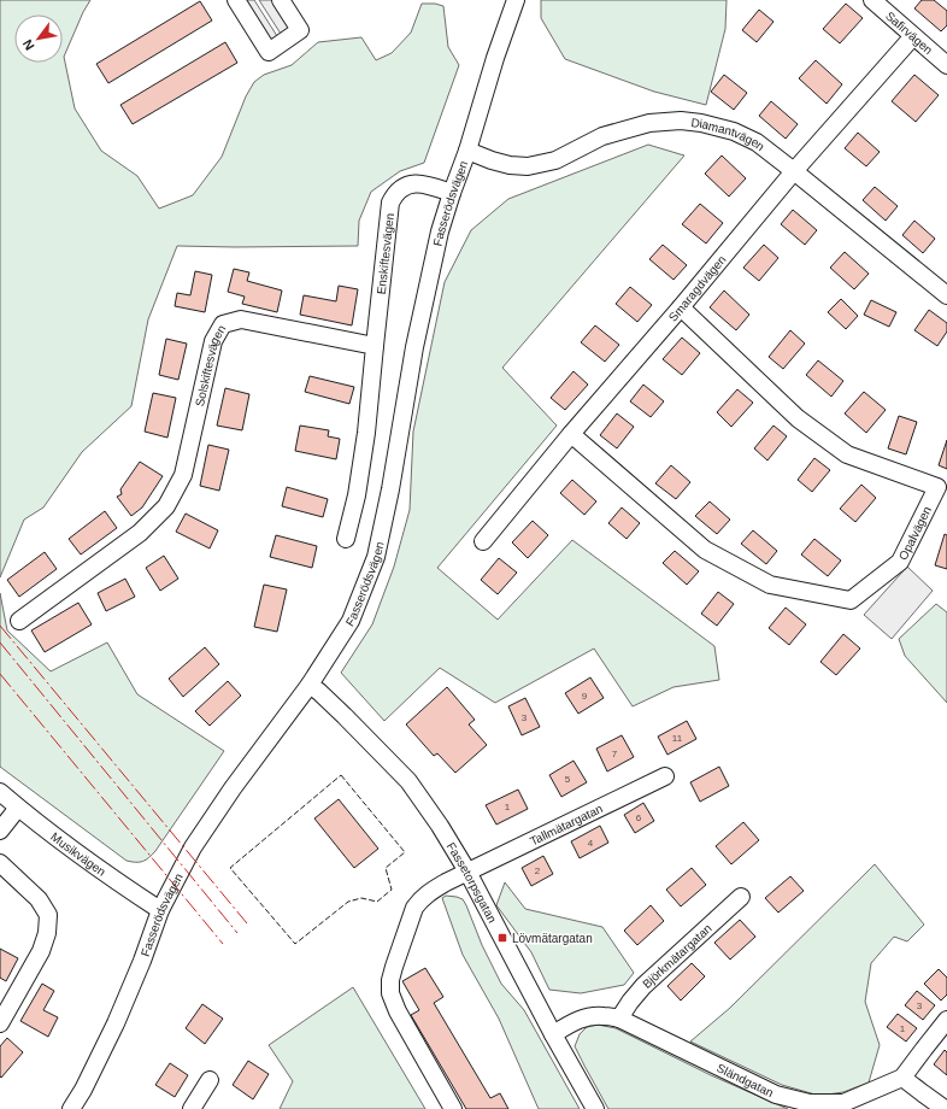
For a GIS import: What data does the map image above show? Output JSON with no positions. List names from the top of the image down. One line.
{"streets":{"street":["Safirvägen","Diamantvägen","Fasserödsvägen","Enskiftesvägen","Smaragdvägen","Solskiftesvägen","Opalvägen","Tallmätargatan","Musikvägen","Fassetorpsgatan","Björkmätargatan","Sländgatan"]},"crossings":[["Safirvägen","Smaragdvägen"],["Diamantvägen","Fasserödsvägen"],["Diamantvägen","Smaragdvägen"],["Fasserödsvägen","Enskiftesvägen"],["Fasserödsvägen","Musikvägen"],["Fasserödsvägen","Fassetorpsgatan"],["Enskiftesvägen","Solskiftesvägen"],["Smaragdvägen","Opalvägen"],["Tallmätargatan","Fassetorpsgatan"],["Fassetorpsgatan","Sländgatan"],["Björkmätargatan","Sländgatan"]],"places":{"transit":["Lövmätargatan"]},"house_numbers":["9","3","11","7","5","1","6","4","2","3","1"],"north":"bottom left"}
